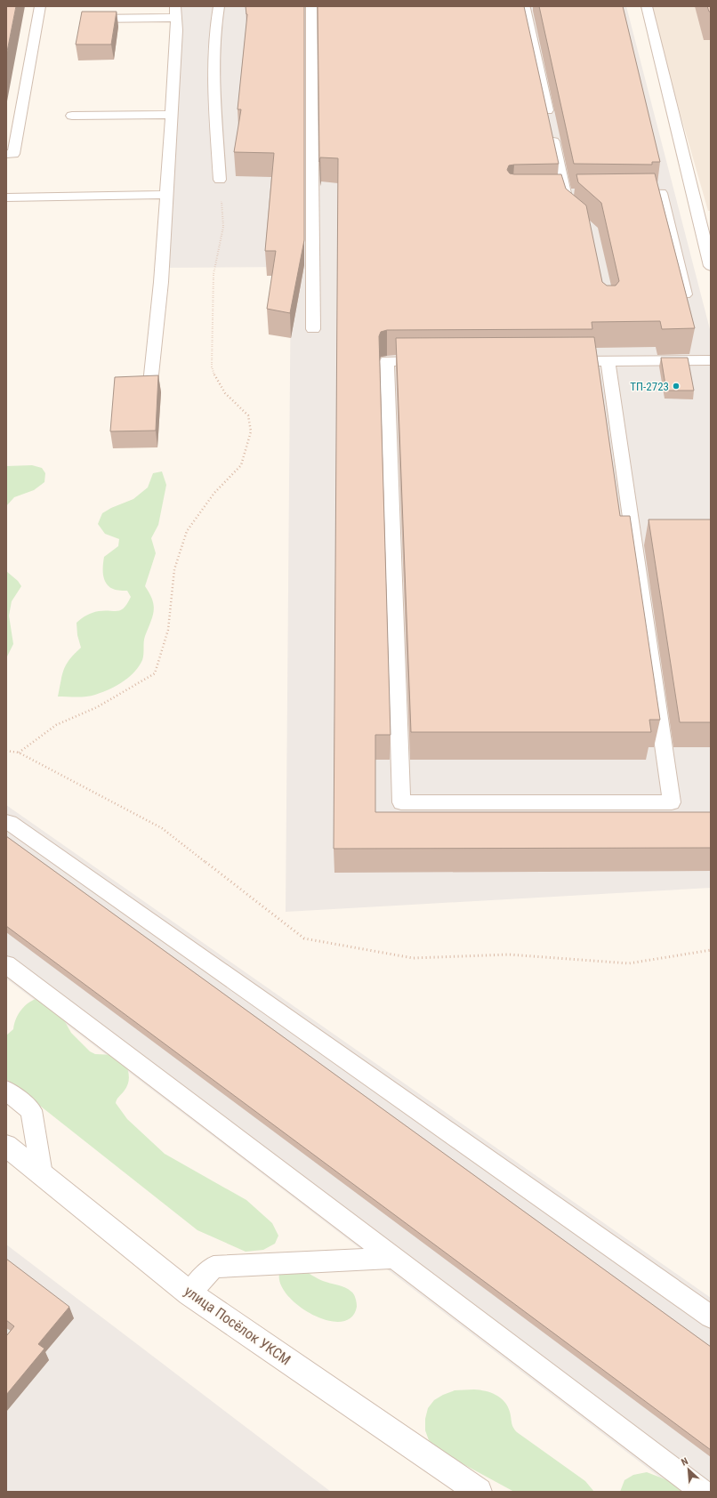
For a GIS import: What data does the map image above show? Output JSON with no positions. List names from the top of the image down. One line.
{"streets":{"street":["улица Посёлок УКСМ"]},"places":["ТП-2723"],"north":"top left"}
